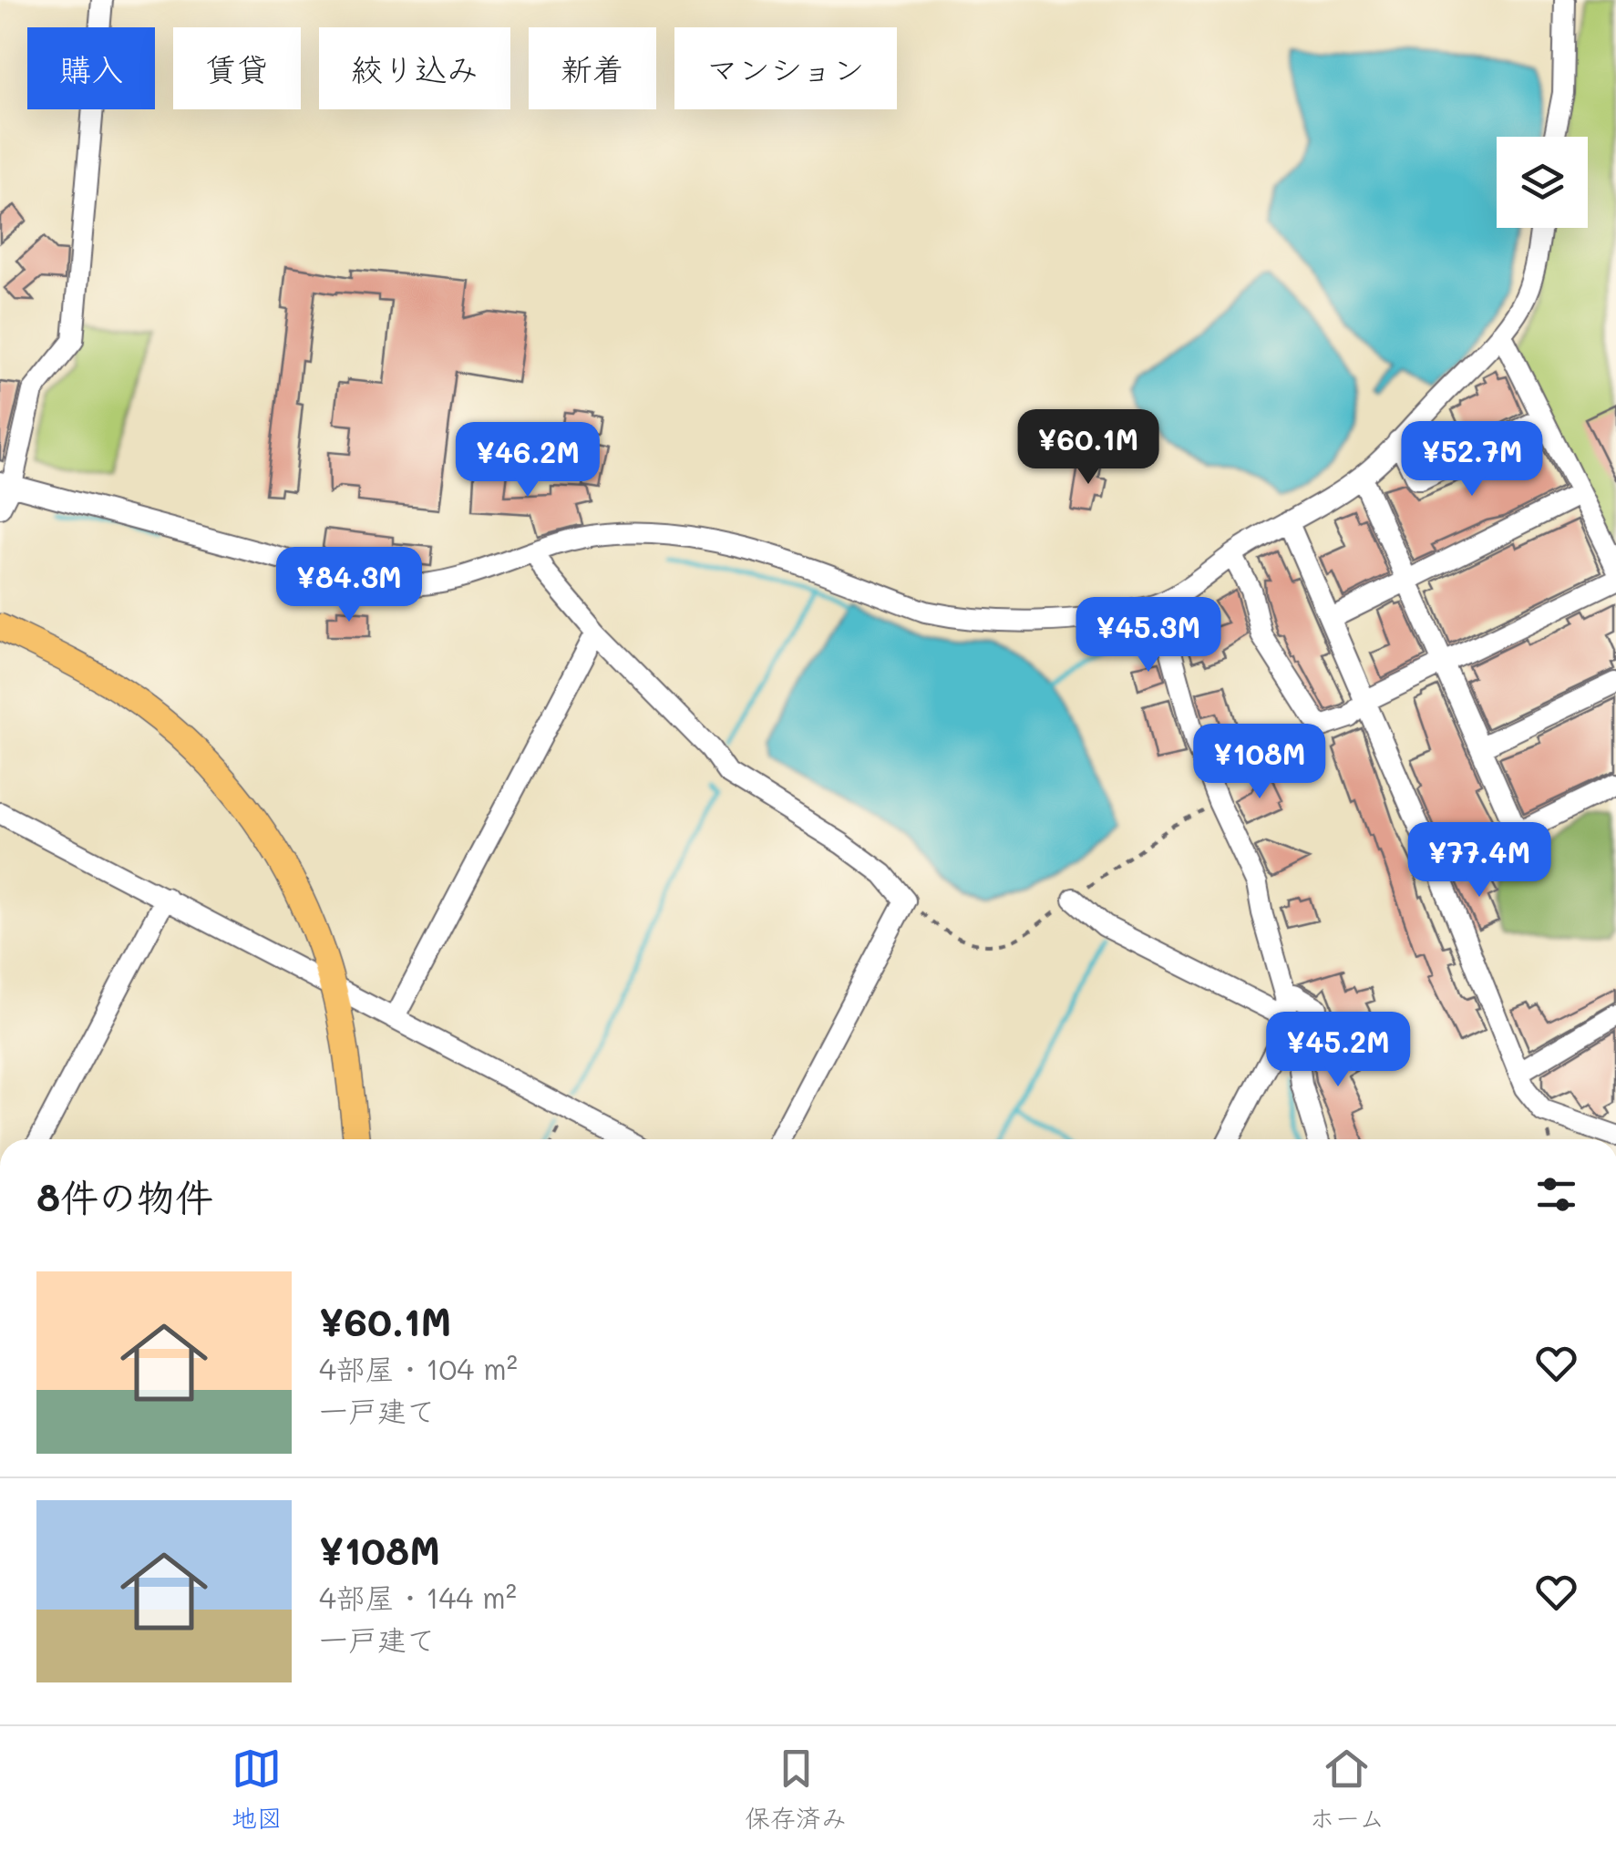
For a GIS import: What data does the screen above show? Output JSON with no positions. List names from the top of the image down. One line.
{"page":{"chip":["購入","賃貸","絞り込み","新着","マンション"],"price":["¥60.1M","¥52.7M","¥46.2M","¥84.3M","¥45.3M","¥108M","¥77.4M","¥45.2M"],"heading":"8件の物件","list":[{"name":"¥60.1M","note":"4部屋 · 104 m² · 一戸建て"},{"name":"¥108M","note":"4部屋 · 144 m² · 一戸建て"}],"tabs":["地図","保存済み","ホーム"]}}
